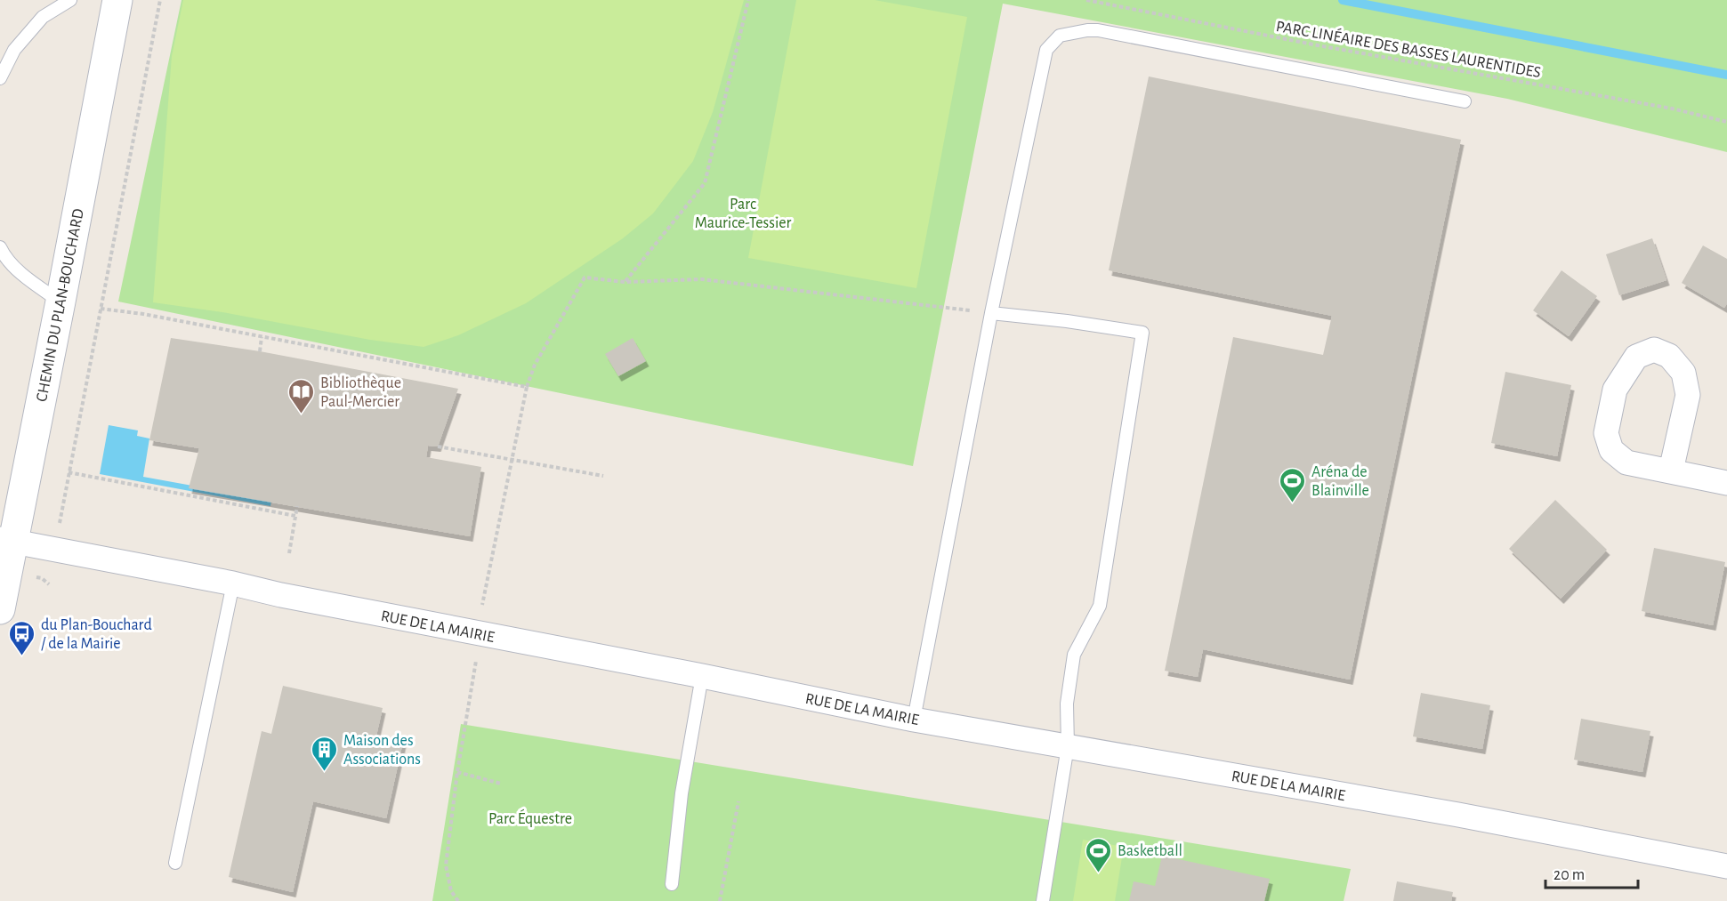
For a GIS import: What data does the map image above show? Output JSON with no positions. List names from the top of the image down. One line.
{"streets":{"street":["CHEMIN DU PLAN-BOUCHARD","RUE DE LA MAIRIE"],"path":["PARC LINÉAIRE DES BASSES LAURENTIDES"]},"crossings":[["CHEMIN DU PLAN-BOUCHARD","RUE DE LA MAIRIE"]],"parks":["Parc Maurice-Tessier","Parc Équestre"],"places":{"library":["Bibliothèque Paul-Mercier"],"sports":["Aréna de Blainville","Basketball"],"bus stop":["du Plan-Bouchard / de la Mairie"],"building":["Maison des Associations"]},"scale_bar":"20 m"}
